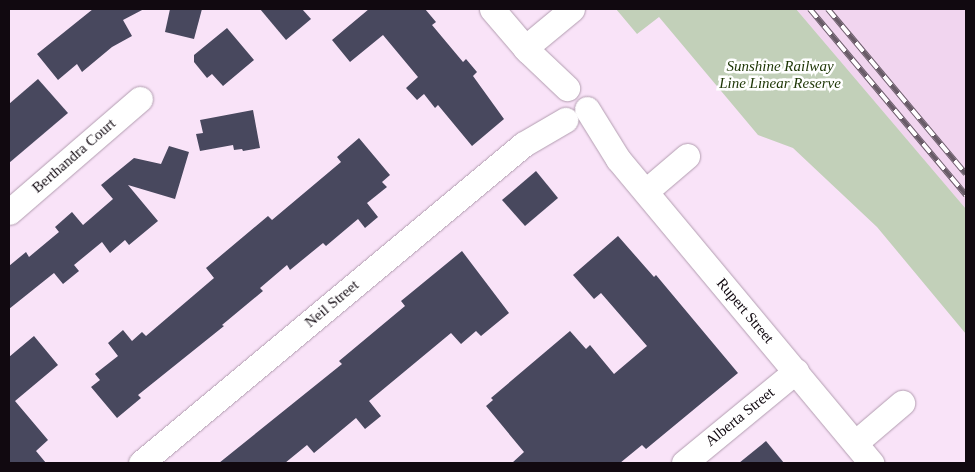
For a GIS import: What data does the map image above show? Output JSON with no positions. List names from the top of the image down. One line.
{"streets":{"street":["Berthandra Court","Neil Street","Rupert Street","Alberta Street"]},"crossings":[["Neil Street","Rupert Street"],["Rupert Street","Alberta Street"]],"parks":["Sunshine Railway Line Linear Reserve"]}
